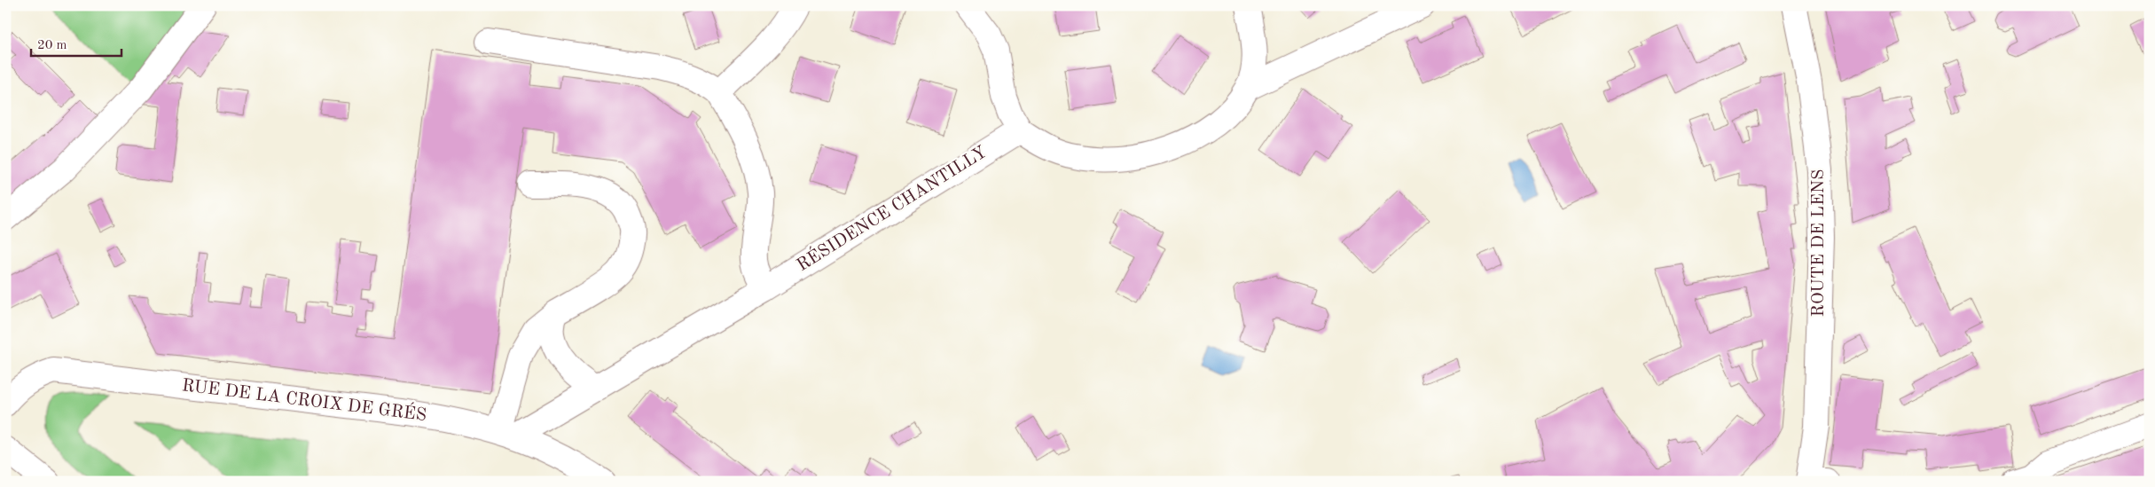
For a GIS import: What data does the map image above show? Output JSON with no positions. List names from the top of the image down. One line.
{"streets":{"street":["RÉSIDENCE CHANTILLY","ROUTE DE LENS","RUE DE LA CROIX DE GRÉS"]},"crossings":[["RÉSIDENCE CHANTILLY","RUE DE LA CROIX DE GRÉS"]],"scale_bar":"20 m"}
